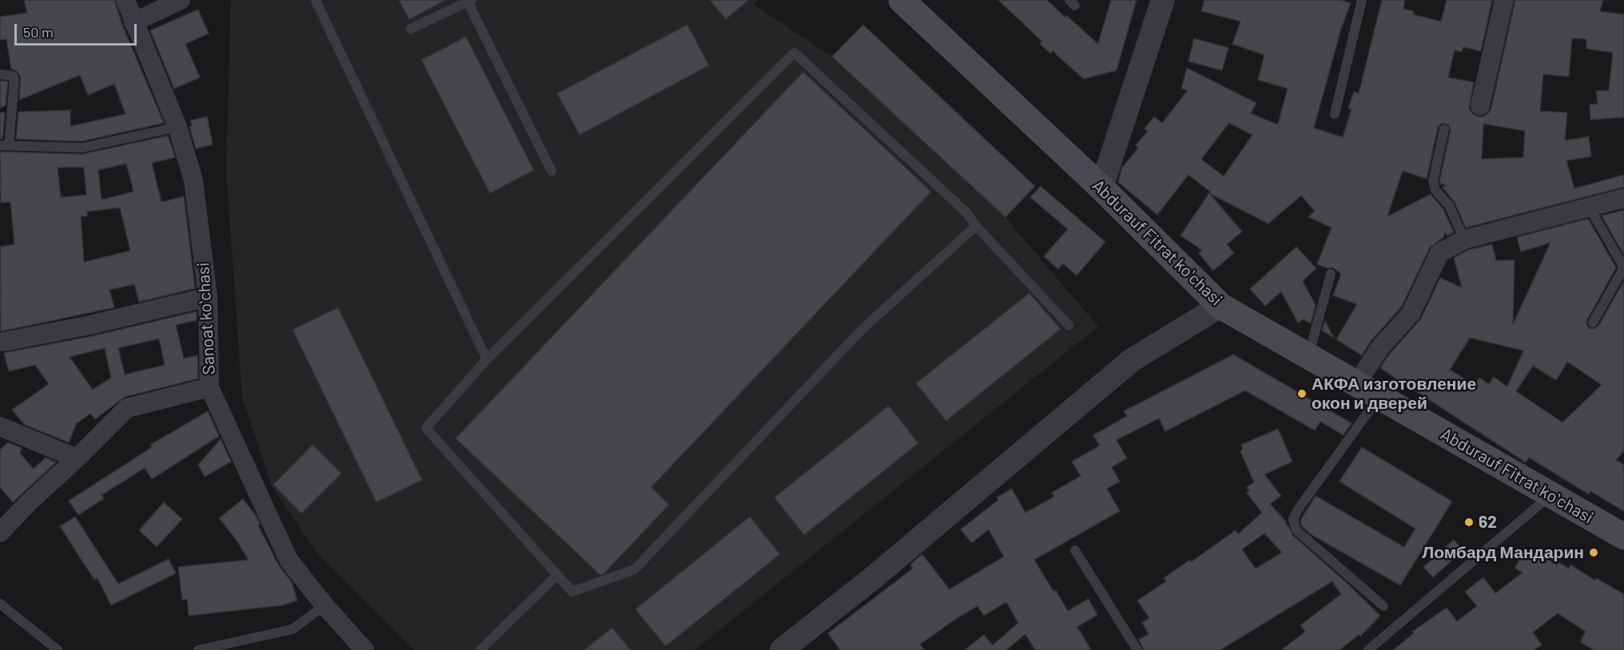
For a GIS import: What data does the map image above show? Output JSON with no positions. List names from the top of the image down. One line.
{"streets":{"main road":["Abdurauf Fitrat koʻchasi"],"street":["Sanoat koʻchasi"]},"places":["АКФА изготовление окон и дверей","62","Ломбард Мандарин"],"scale_bar":"50 m"}
